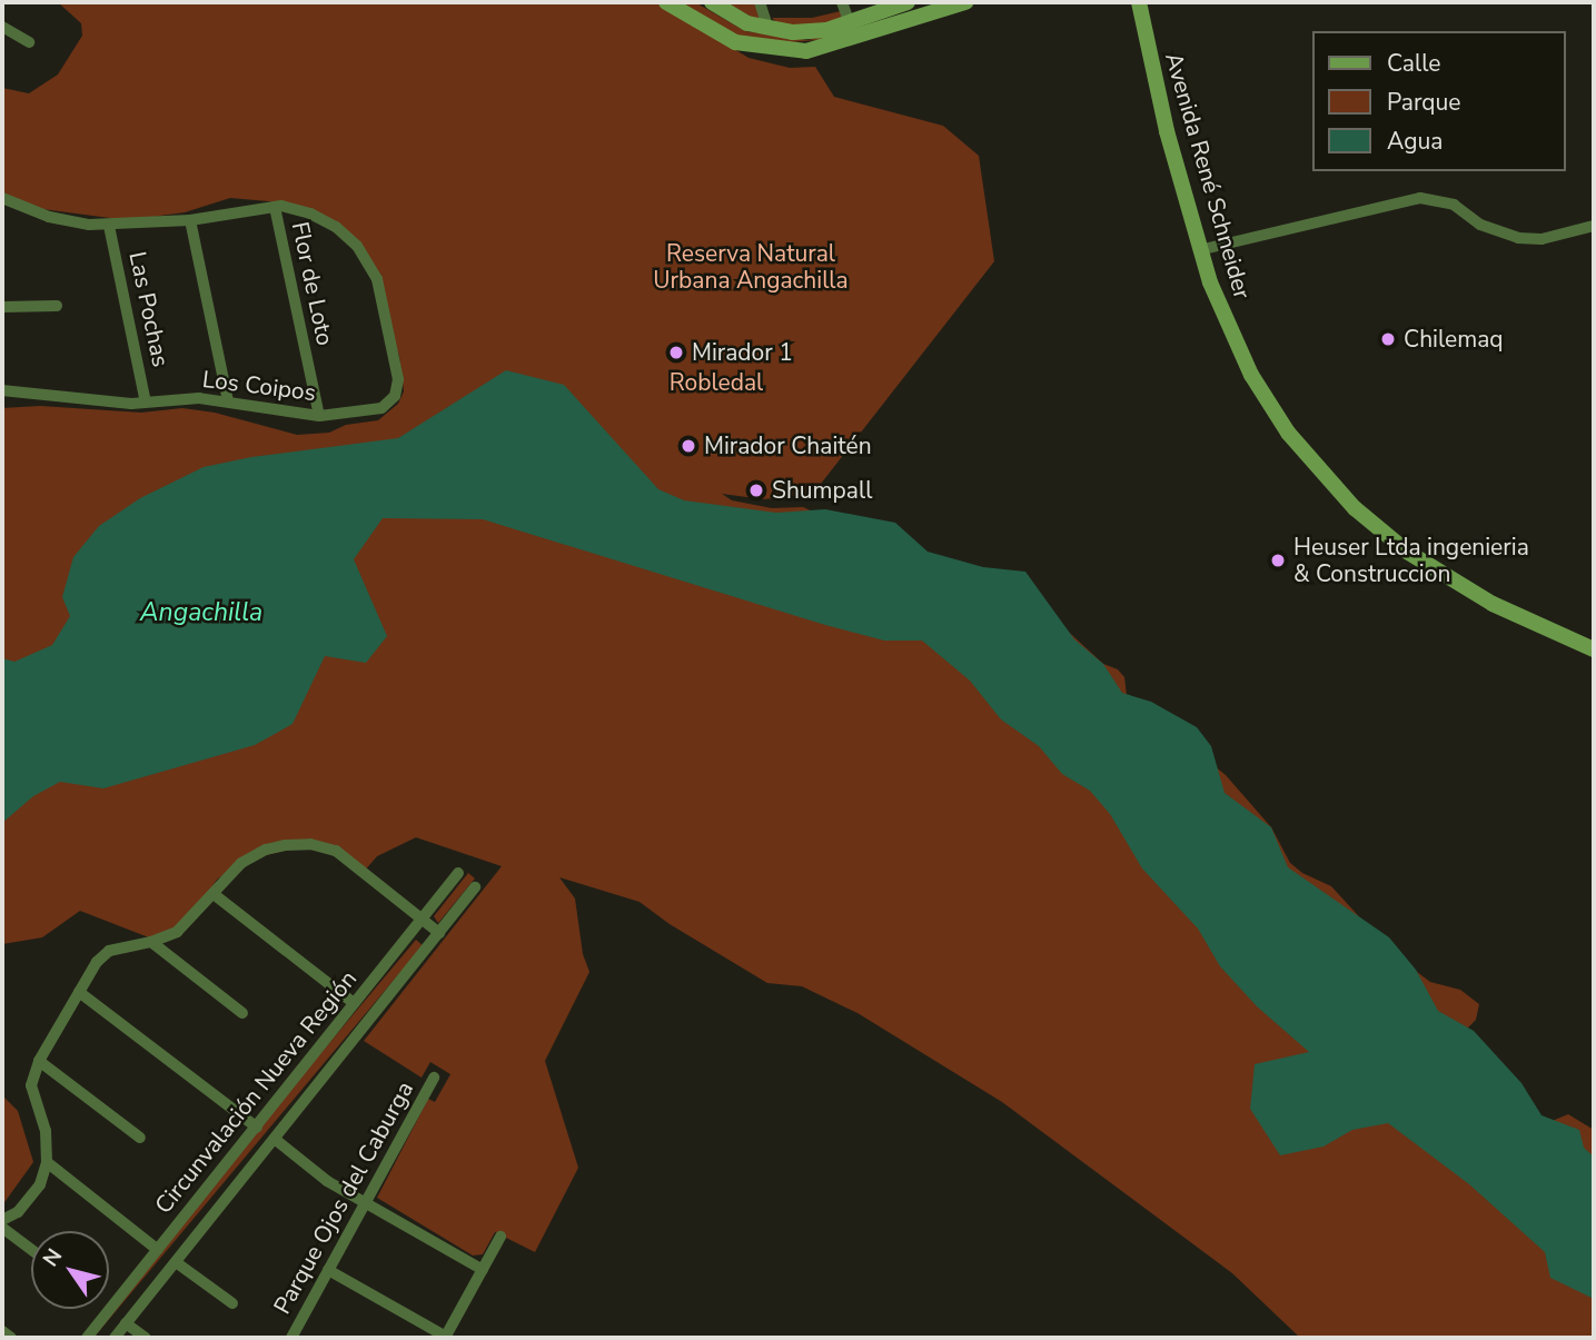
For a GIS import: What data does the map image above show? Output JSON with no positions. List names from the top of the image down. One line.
{"streets":{"street":["Avenida René Schneider","Flor de Loto","Las Pochas","Los Coipos","Circunvalación Nueva Región","Parque Ojos del Caburga"]},"crossings":[["Flor de Loto","Los Coipos"],["Las Pochas","Los Coipos"]],"water":["Angachilla"],"parks":["Reserva Natural Urbana Angachilla","Robledal"],"places":["Chilemaq","Mirador 1","Mirador Chaitén","Shumpall","Heuser Ltda ingenieria & Construccion"],"legend":["Calle","Parque","Agua"],"north":"top left"}
